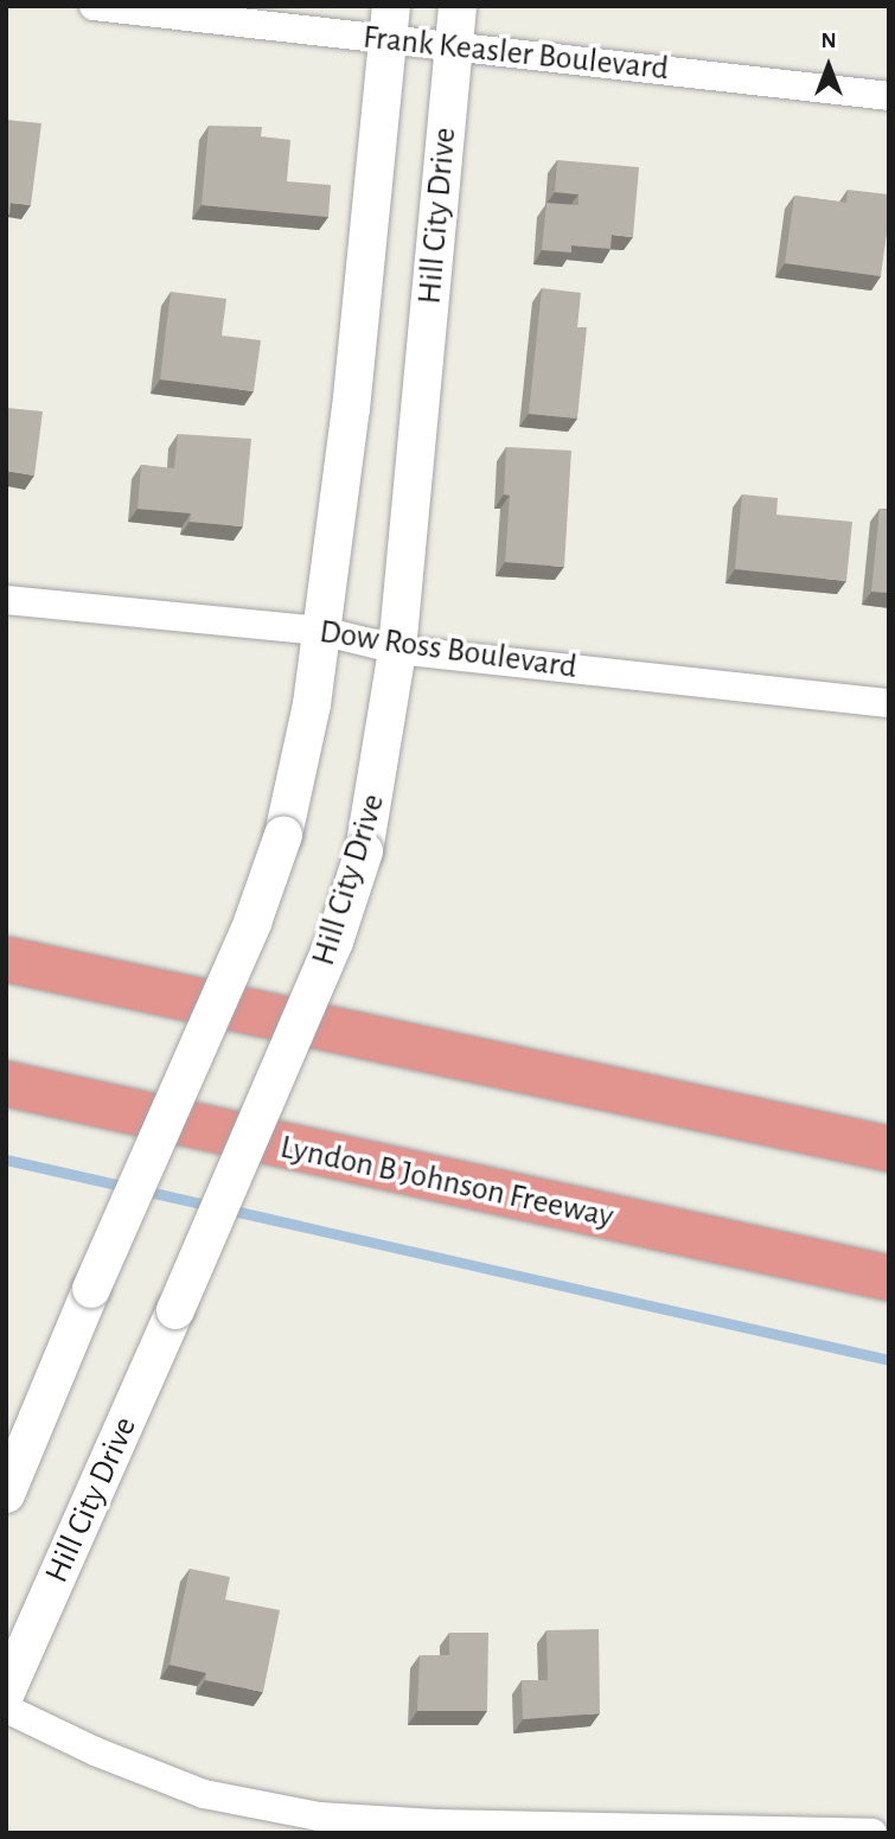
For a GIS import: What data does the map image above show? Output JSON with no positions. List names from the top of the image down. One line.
{"streets":{"highway":["Lyndon B Johnson Freeway"],"street":["Frank Keasler Boulevard","Hill City Drive","Dow Ross Boulevard"]},"crossings":[["Frank Keasler Boulevard","Hill City Drive"],["Hill City Drive","Dow Ross Boulevard"]],"north":"top"}
